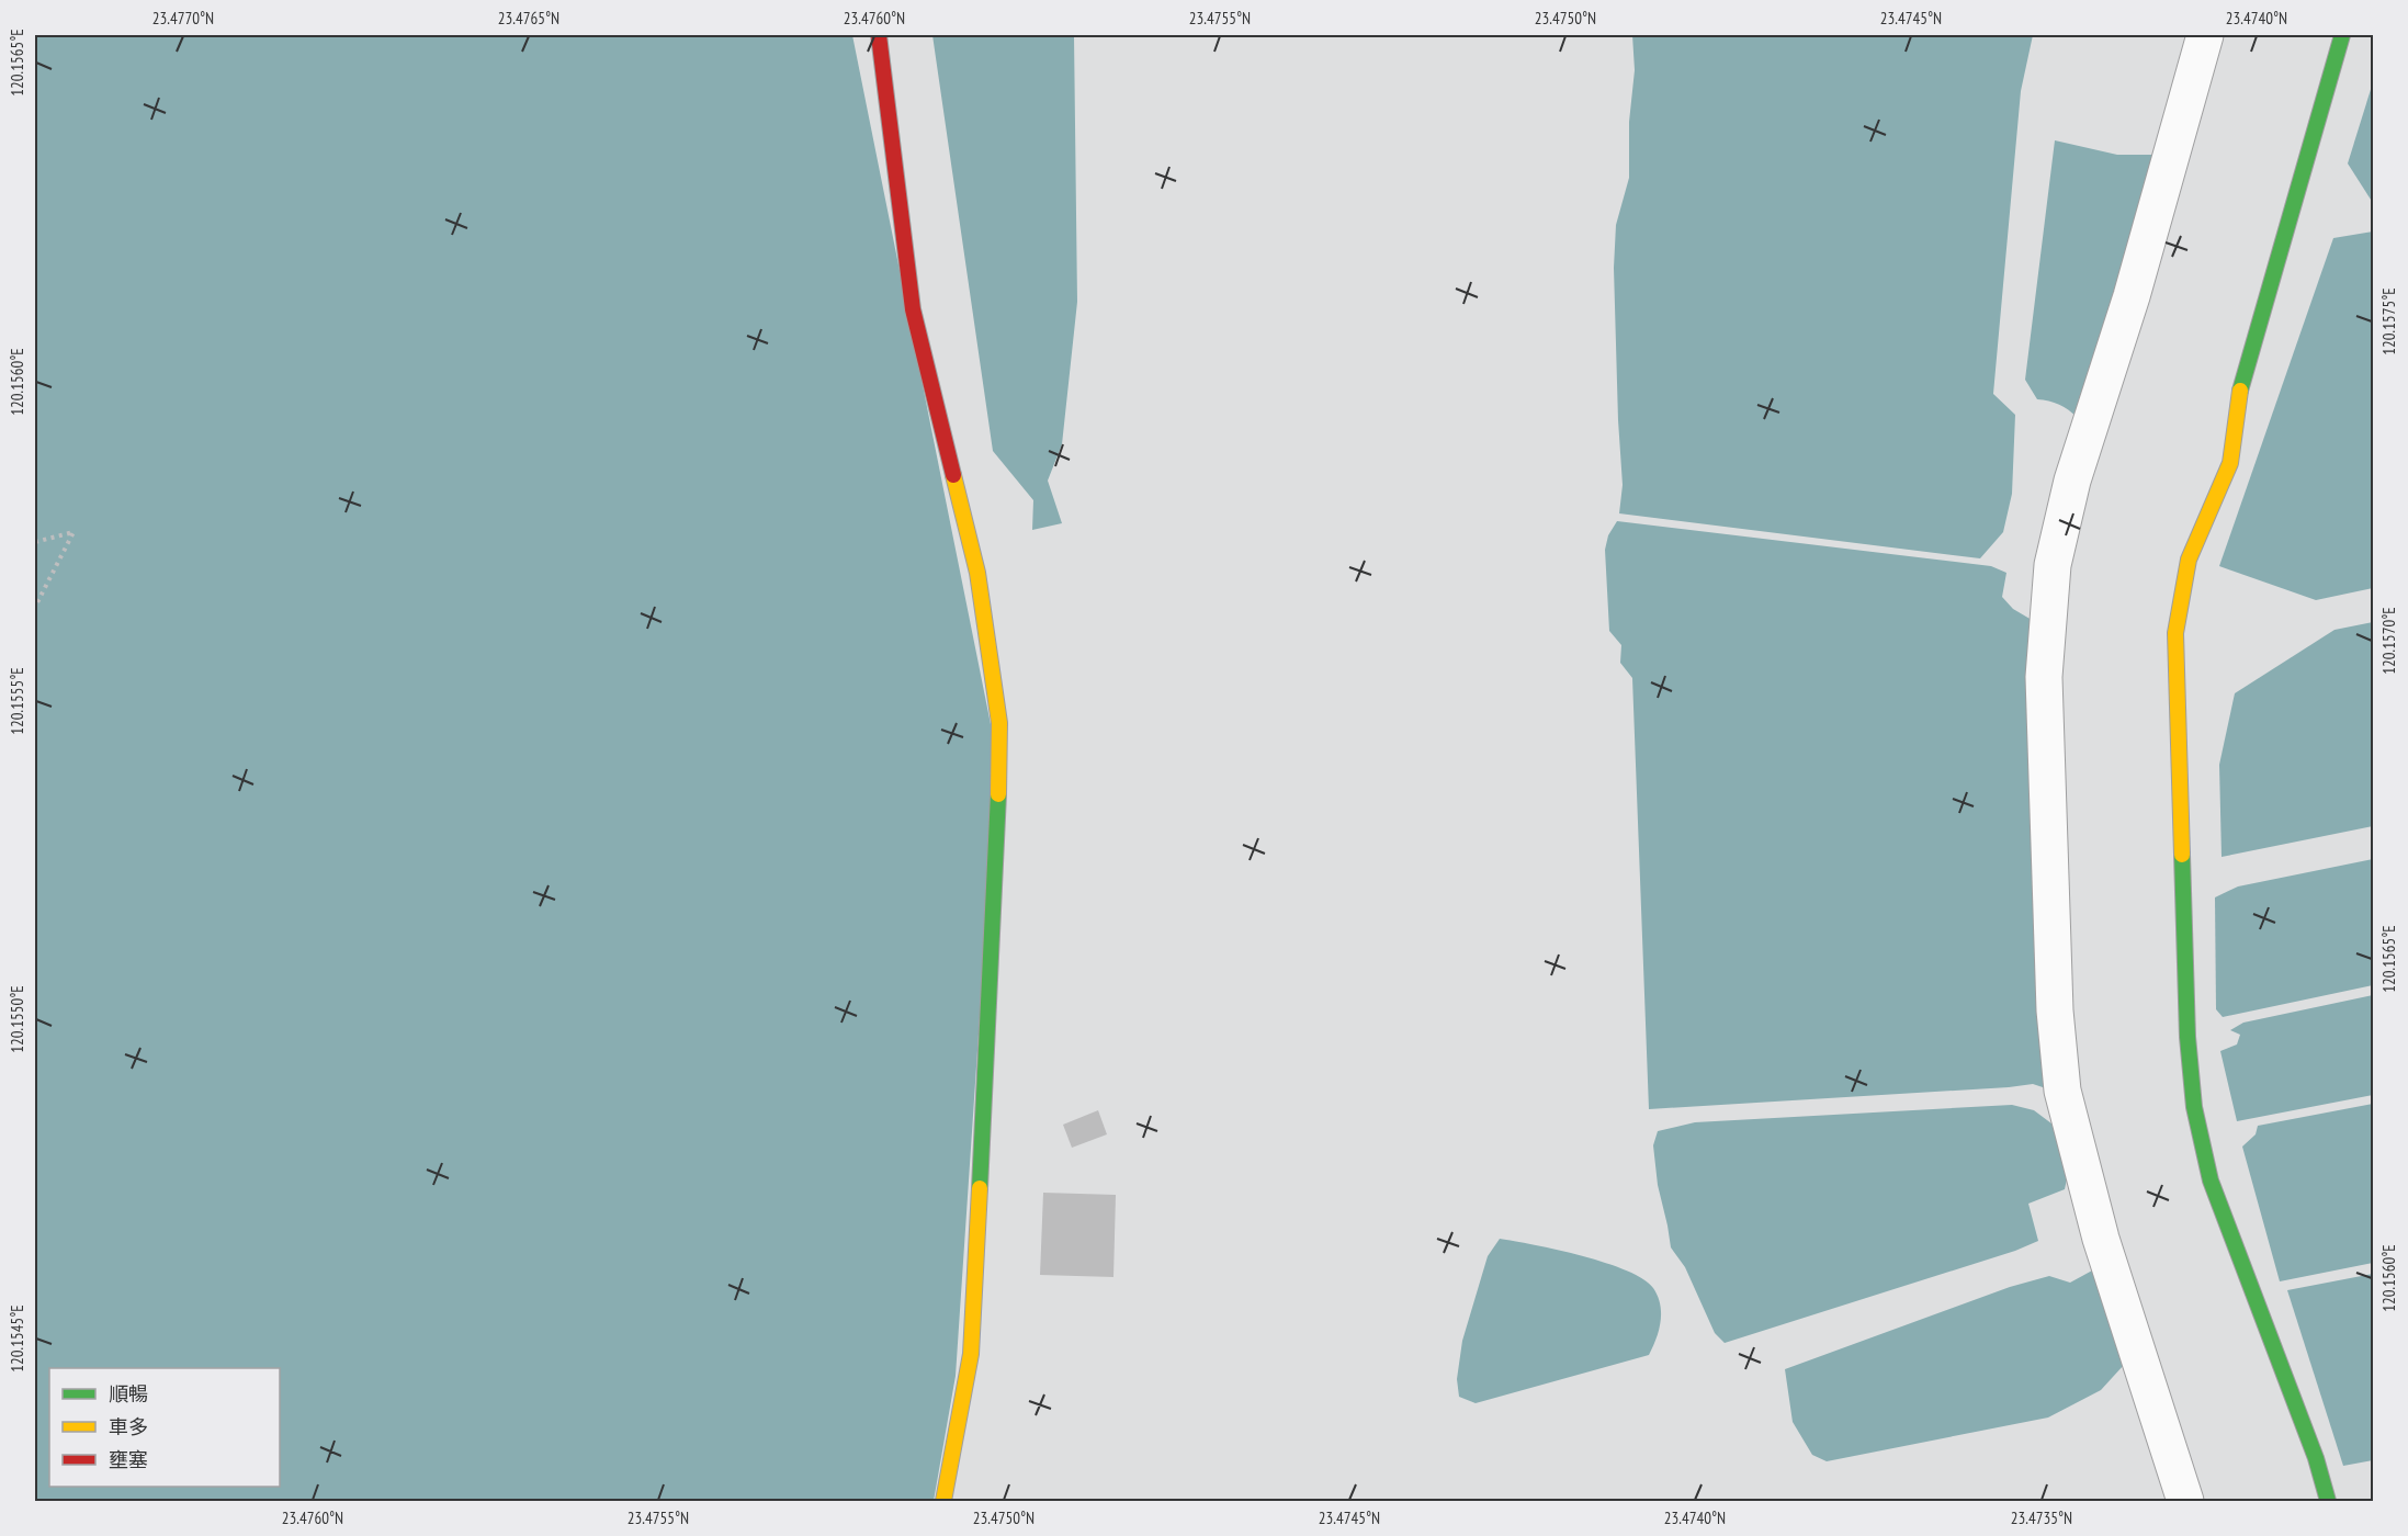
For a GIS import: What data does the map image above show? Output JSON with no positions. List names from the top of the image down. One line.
{"legend":["順暢","車多","壅塞"],"coordinates":["23.4770°N","23.4765°N","23.4760°N","23.4755°N","23.4750°N","23.4745°N","23.4740°N","120.1565°E","120.1575°E","120.1560°E","120.1570°E","120.1555°E","120.1550°E","120.1545°E","23.4735°N"]}
